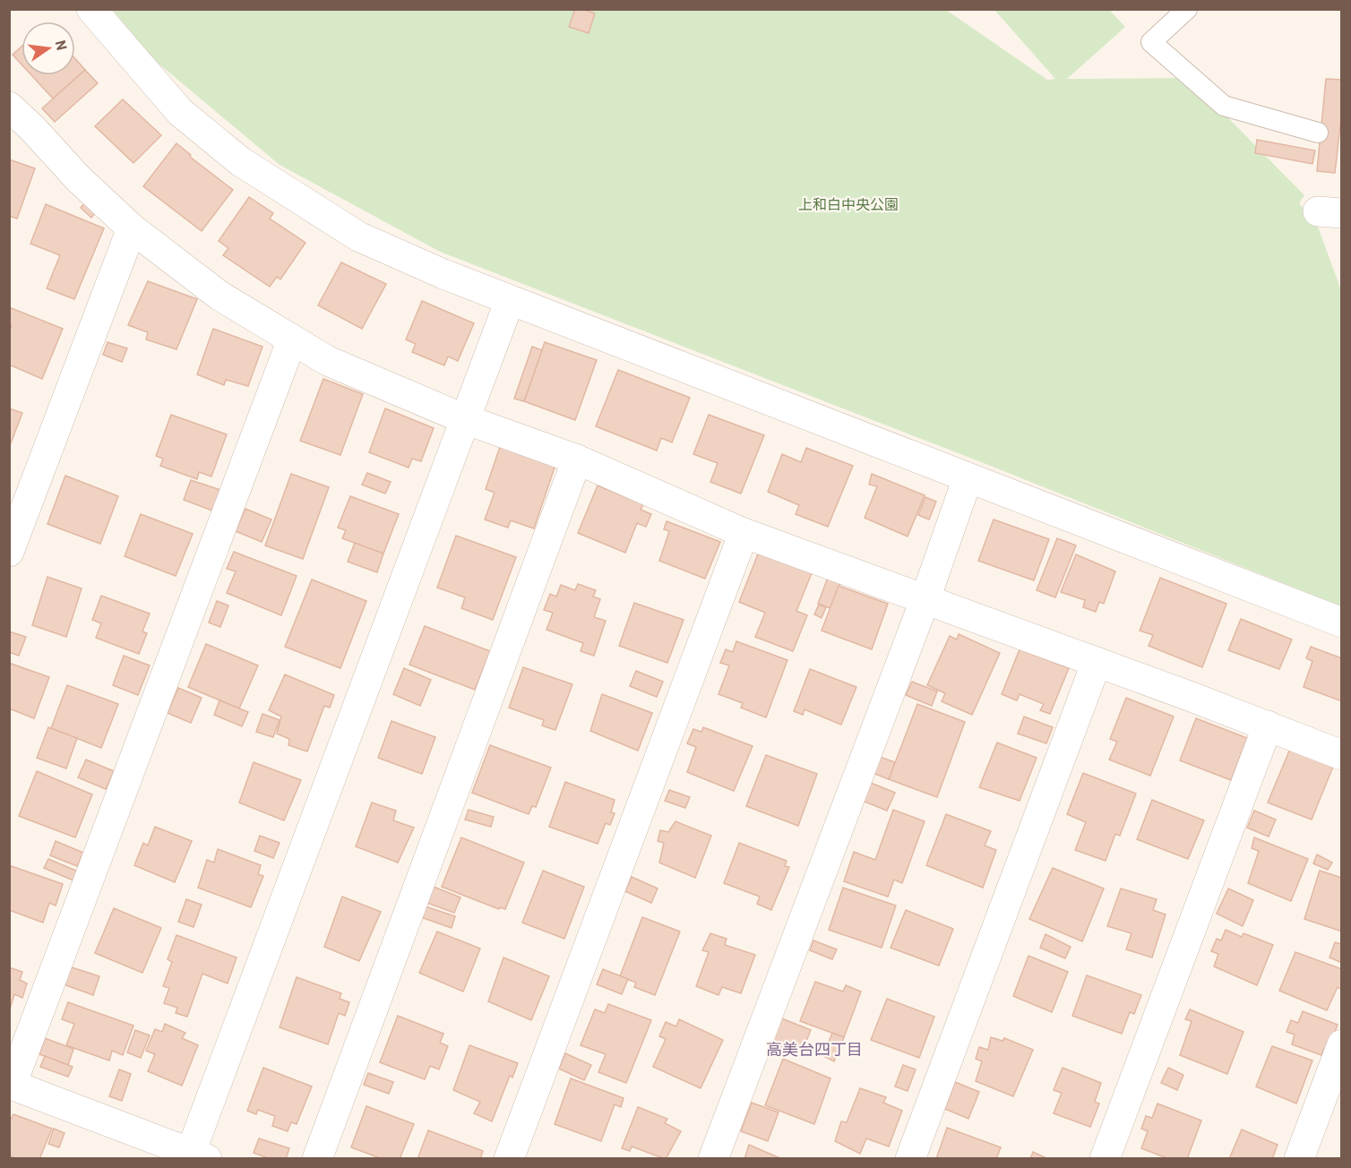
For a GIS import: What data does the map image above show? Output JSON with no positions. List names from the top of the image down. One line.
{"districts":["高美台四丁目"],"parks":["上和白中央公園"],"north":"right"}
